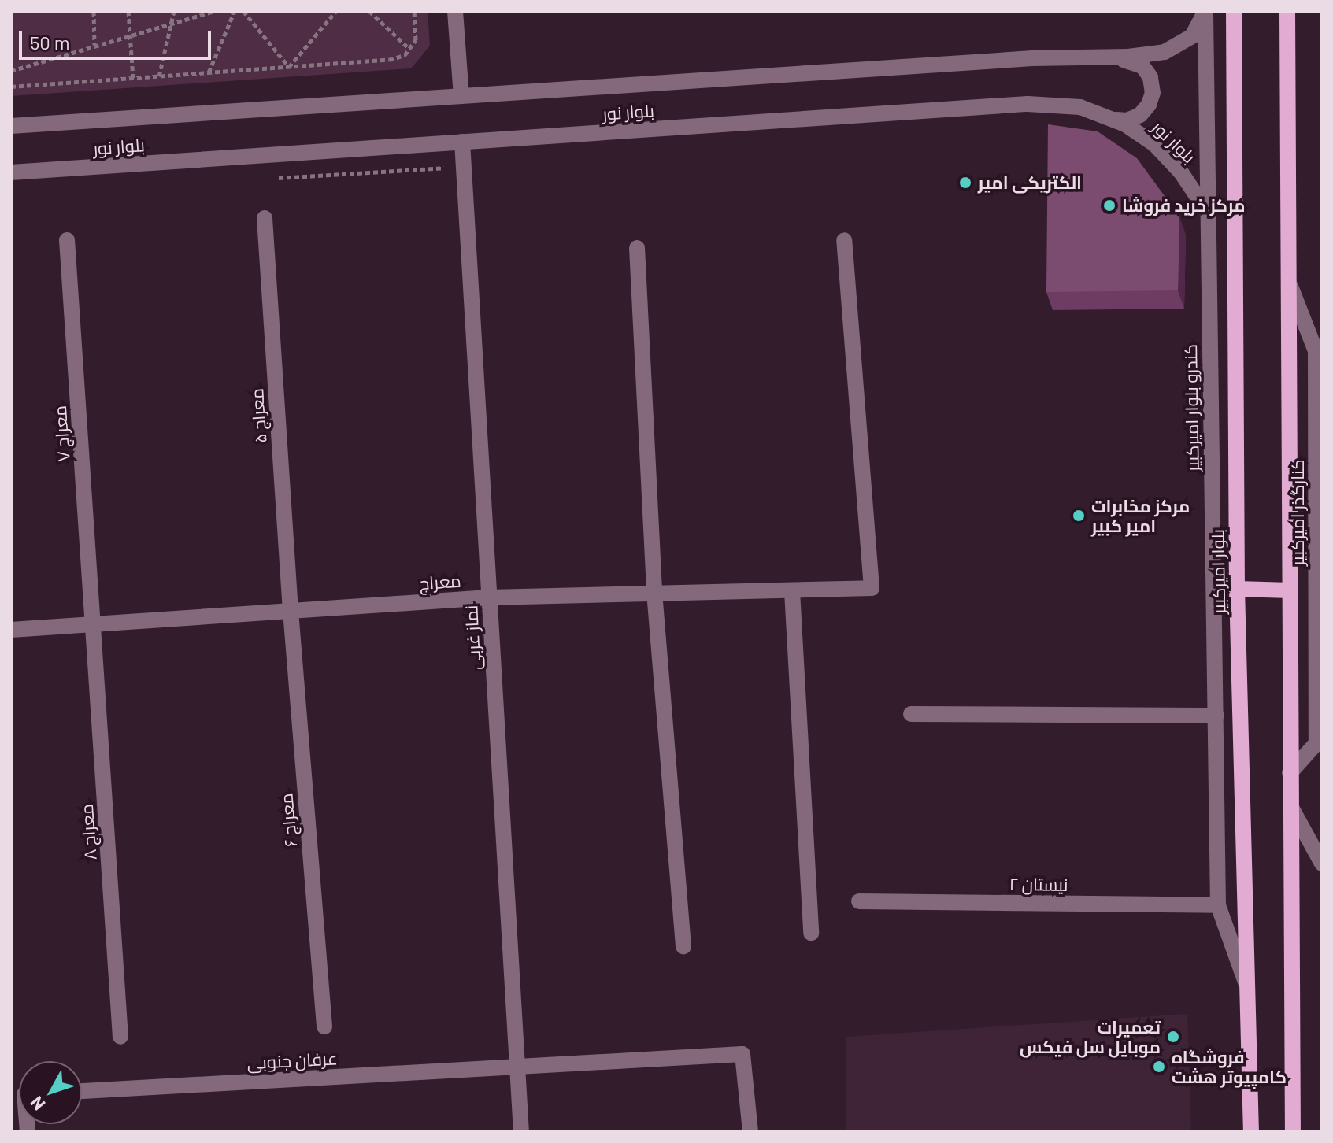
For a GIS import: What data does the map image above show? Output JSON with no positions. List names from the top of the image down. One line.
{"streets":{"main road":["بلوار امیرکبیر"],"street":["بلوار نور","کندرو بلوار امیرکبیر","معراج ۵","معراج ۷","کنارگذر امیرکبیر","معراج","نماز غربی","معراج ۶","معراج ۸","نیستان ۲","عرفان جنوبی"]},"crossings":[["بلوار نور","کندرو بلوار امیرکبیر"],["بلوار نور","نماز غربی"],["کندرو بلوار امیرکبیر","بلوار امیرکبیر"],["کندرو بلوار امیرکبیر","نیستان ۲"],["معراج ۵","معراج"],["معراج ۵","معراج ۶"],["معراج ۷","معراج"],["معراج ۷","معراج ۸"],["معراج","نماز غربی"],["معراج","معراج ۶"],["معراج","معراج ۸"],["نماز غربی","عرفان جنوبی"]],"places":["الکتریکی امیر","مرکز خرید فروشا","مرکز مخابرات امیر کبیر","تعمیرات موبایل سل فیکس","فروشگاه کامپیوتر هشت"],"scale_bar":"50 m","north":"bottom left"}
